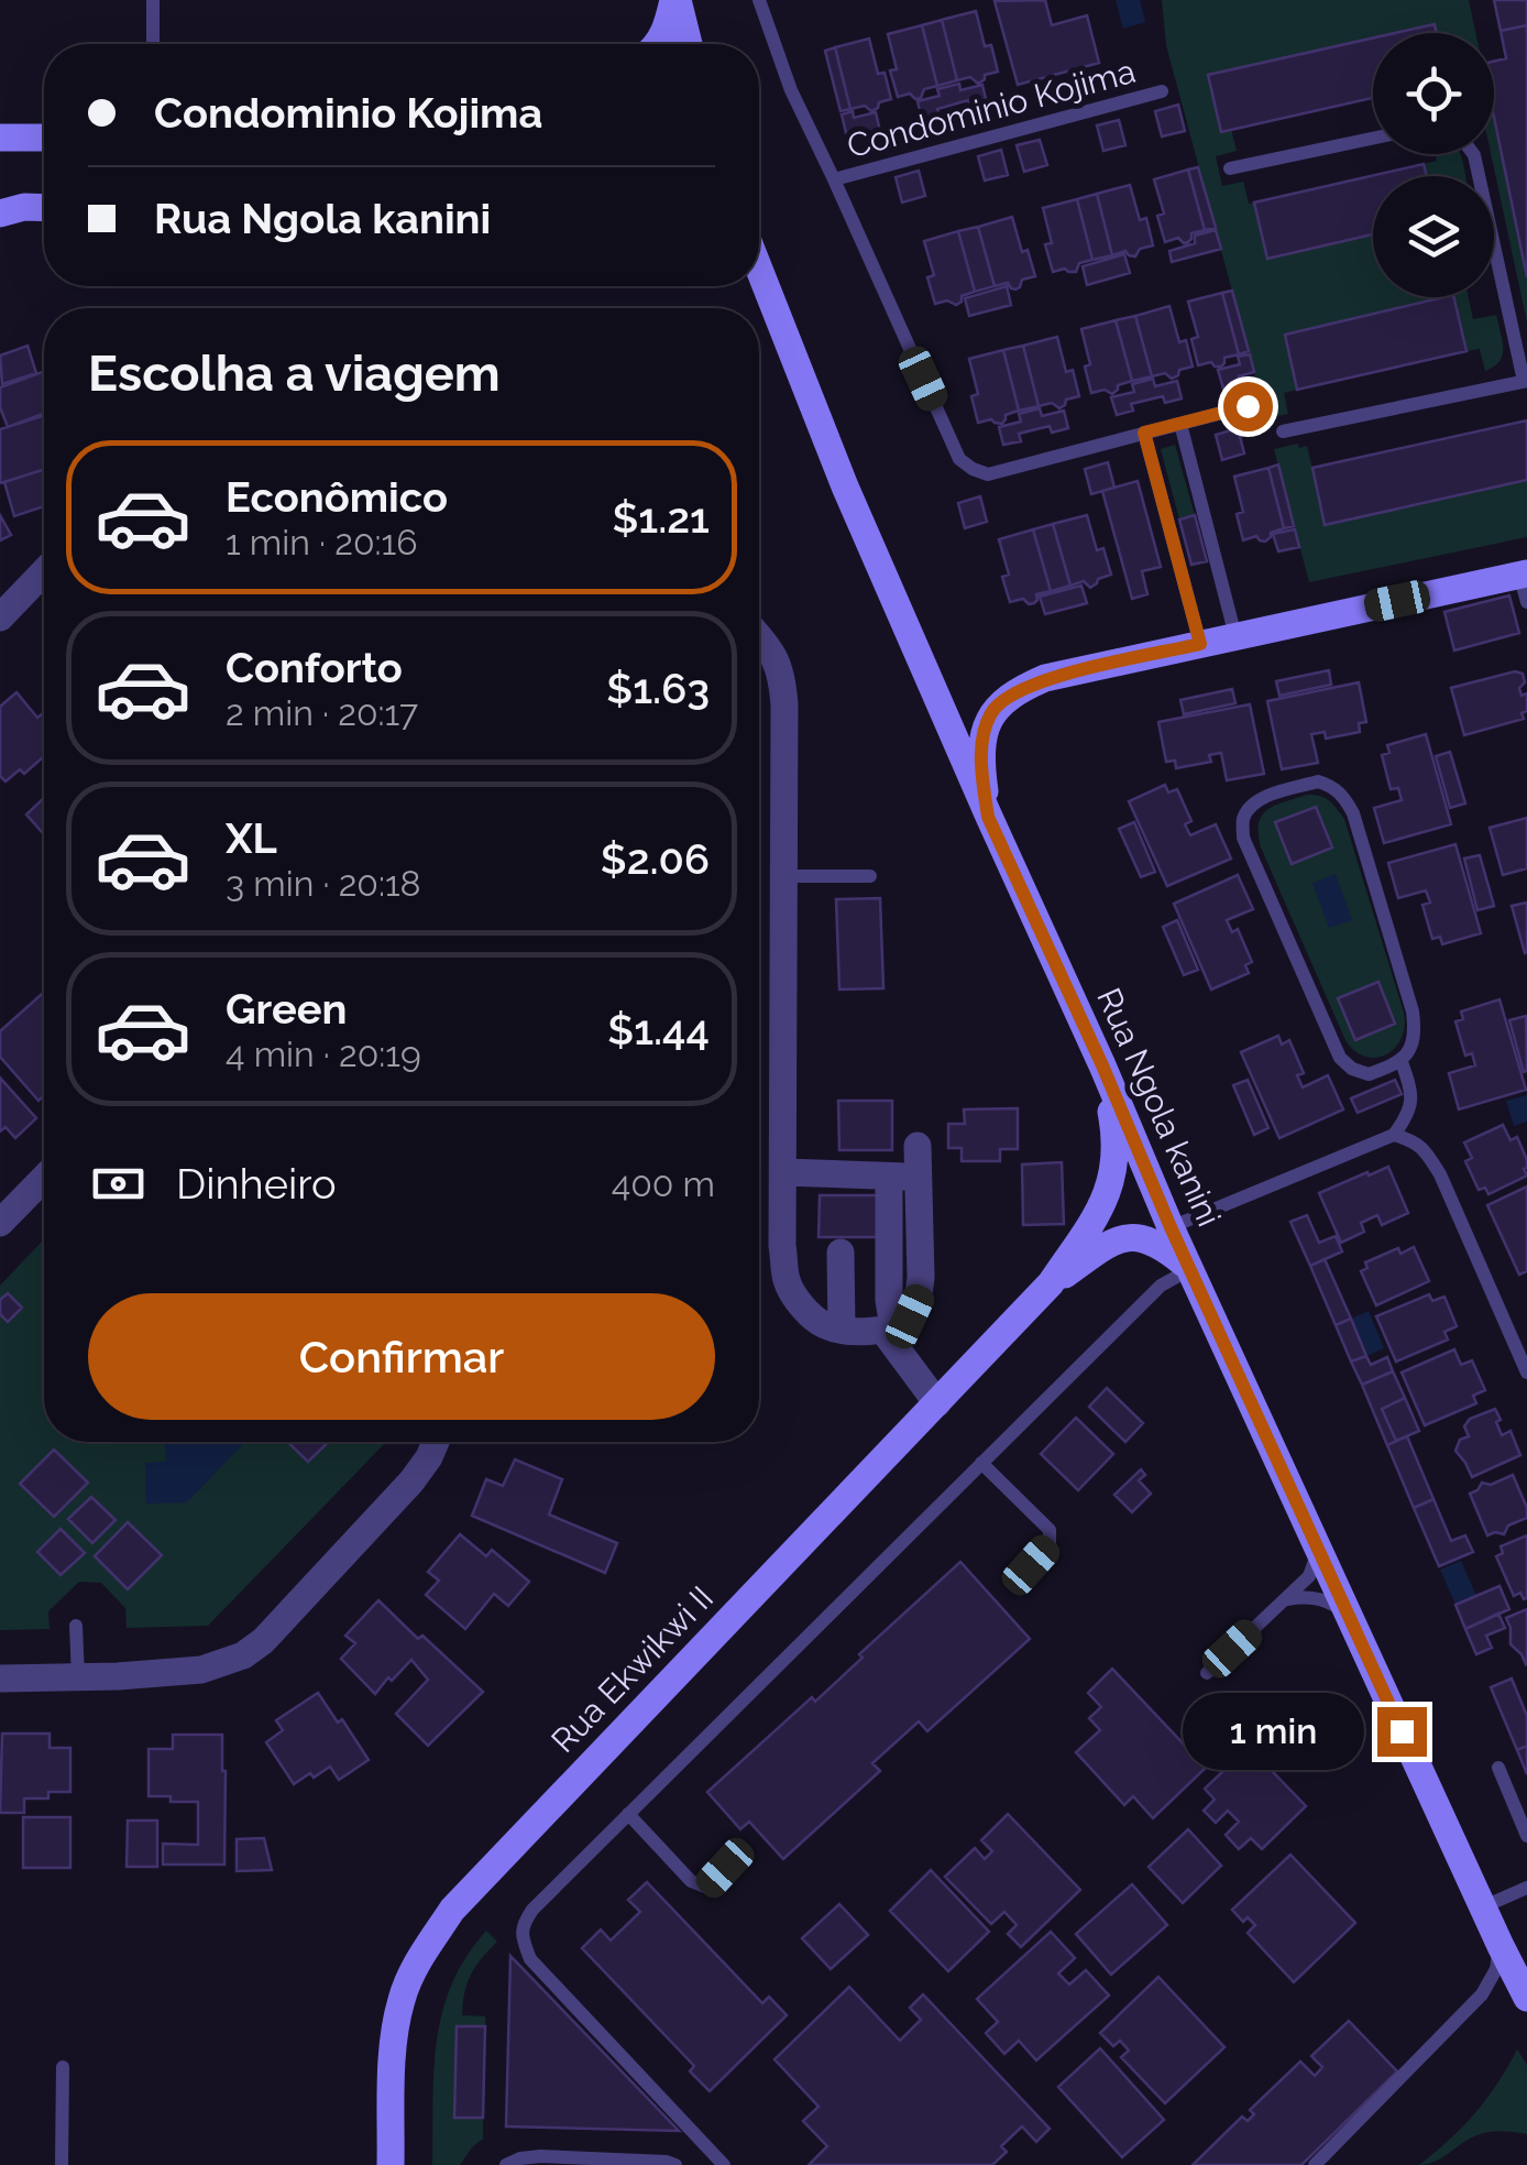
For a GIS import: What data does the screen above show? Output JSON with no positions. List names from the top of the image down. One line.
{"streets":{"street":["Rua Ngola kanini","Rua Ekwikwi II"],"lane":["Condominio Kojima"]},"crossings":[["Rua Ngola kanini","Rua Ekwikwi II"]],"page":{"banner":["Condominio Kojima","Rua Ngola kanini"],"heading":"Escolha a viagem","list":[{"name":"Econômico","note":"1 min · 20:16","value":"$1.21"},{"name":"Conforto","note":"2 min · 20:17","value":"$1.63"},{"name":"XL","note":"3 min · 20:18","value":"$2.06"},{"name":"Green","note":"4 min · 20:19","value":"$1.44"}],"pay":["Dinheiro","400 m"],"buttons":"Confirmar","bubble":"1 min"}}
